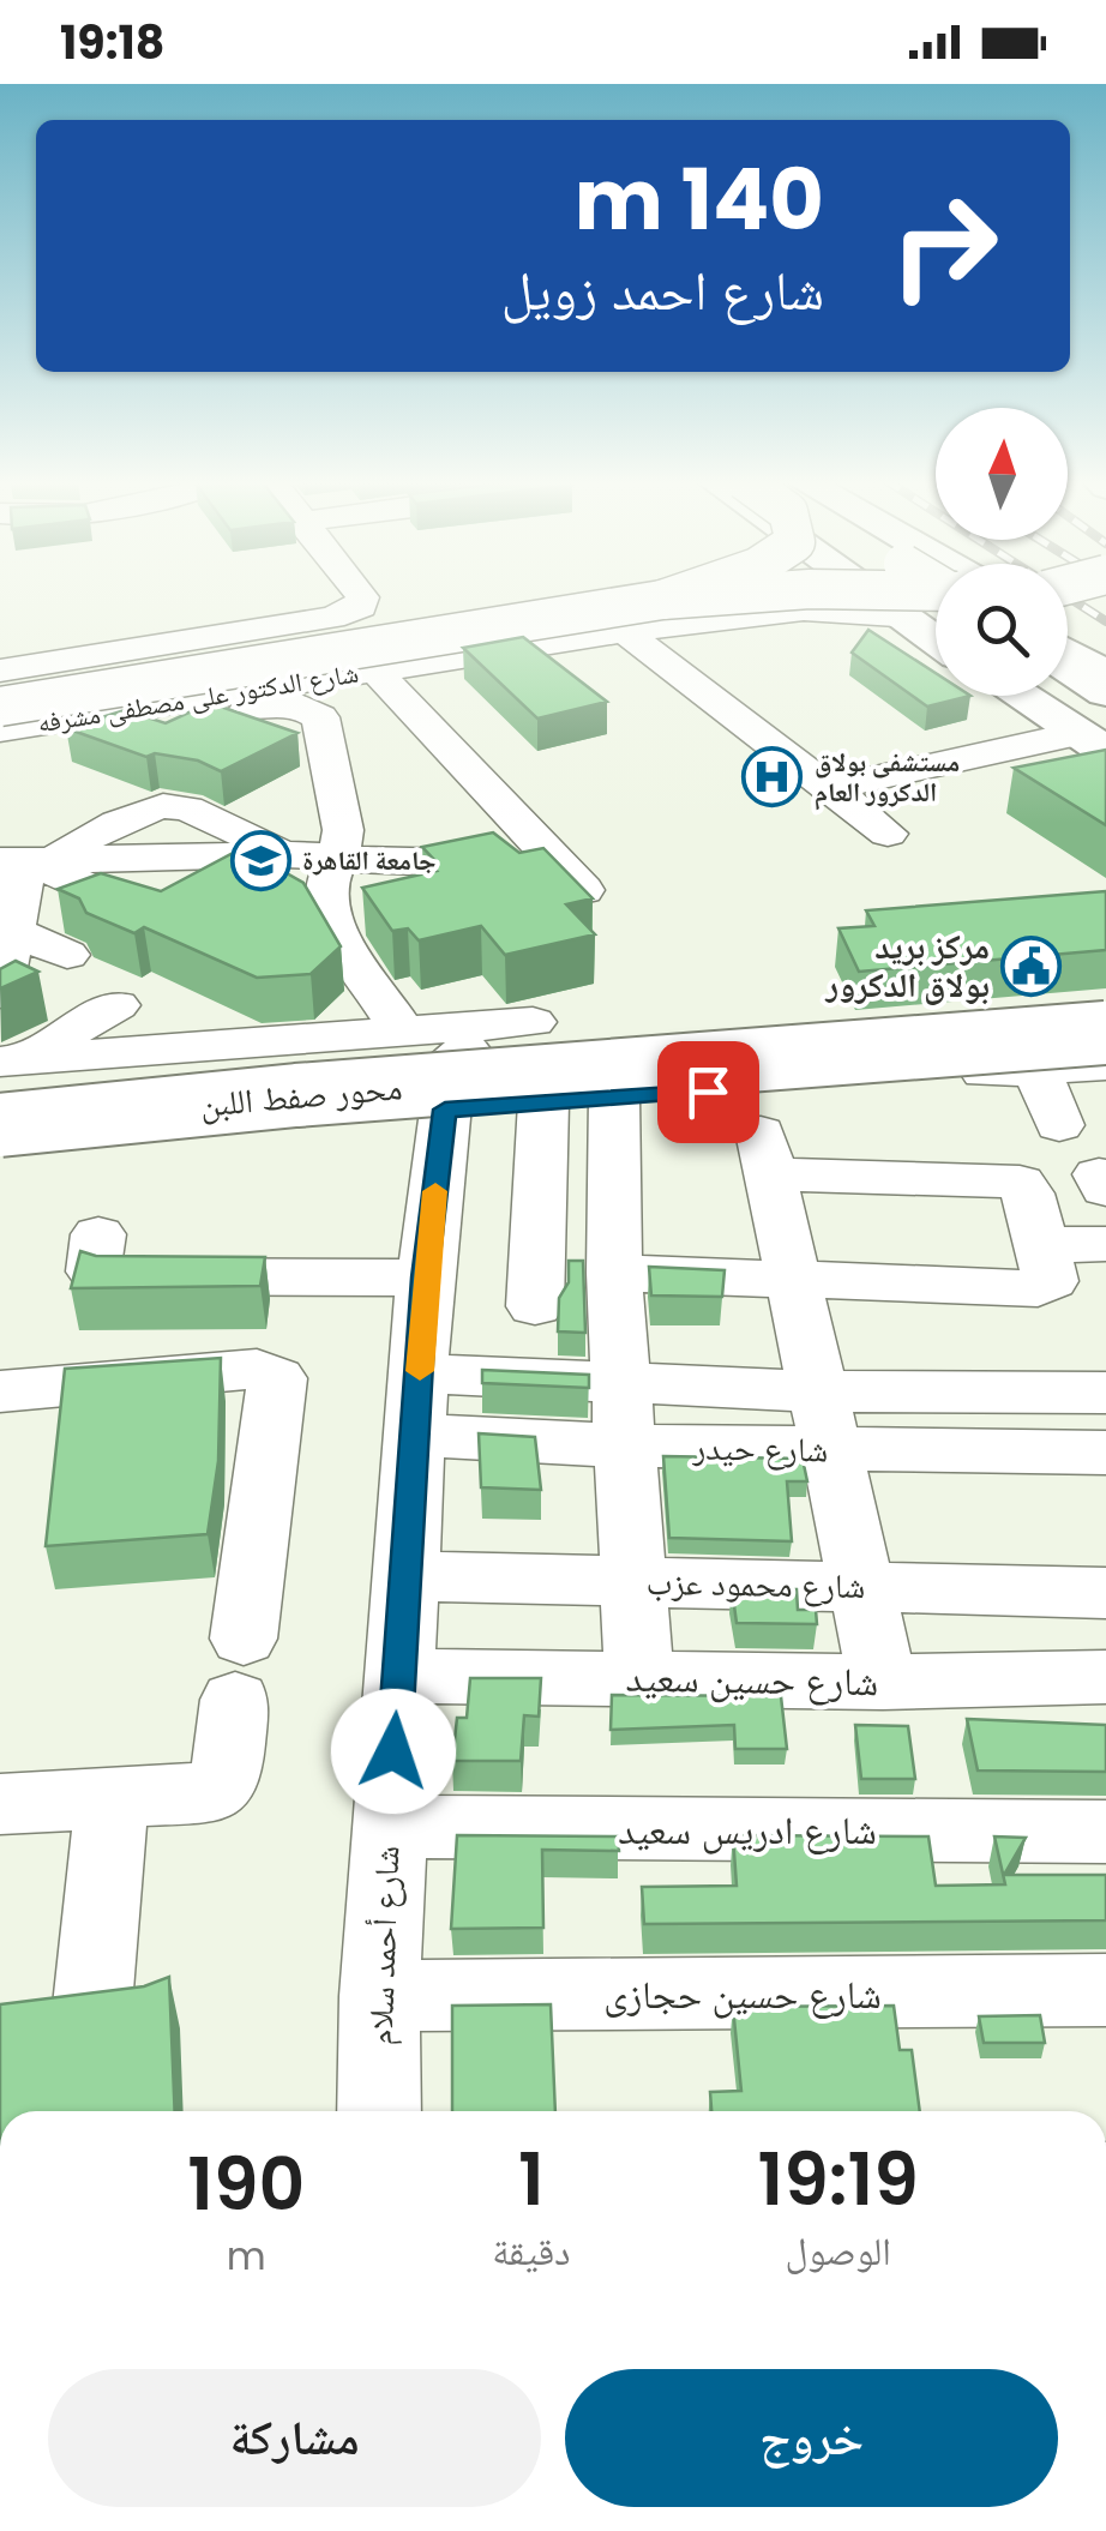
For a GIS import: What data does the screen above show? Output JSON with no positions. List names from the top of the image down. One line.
{"streets":{"main road":["محور صفط اللبن"],"street":["شارع الدكتور على مصطفى مشرفه","شارع حيدر","شارع محمود عزب","شارع حسين سعيد","شارع ادريس سعيد","شارع أحمد سلام","شارع حسين حجازى"]},"crossings":[["شارع حيدر","شارع أحمد سلام"],["شارع محمود عزب","شارع أحمد سلام"],["شارع حسين سعيد","شارع أحمد سلام"],["شارع ادريس سعيد","شارع أحمد سلام"],["شارع أحمد سلام","شارع حسين حجازى"]],"places":{"hospital":["مستشفى بولاق الدكرور العام"],"school or university":["جامعة القاهرة"],"public building":["مركز بريد بولاق الدكرور"]},"north":"top","page":{"status":"19:18","turn":["140 m","شارع احمد زويل"],"eta":["19:19","الوصول","1","دقيقة","190","m"],"buttons":["خروج","مشاركة"]}}
